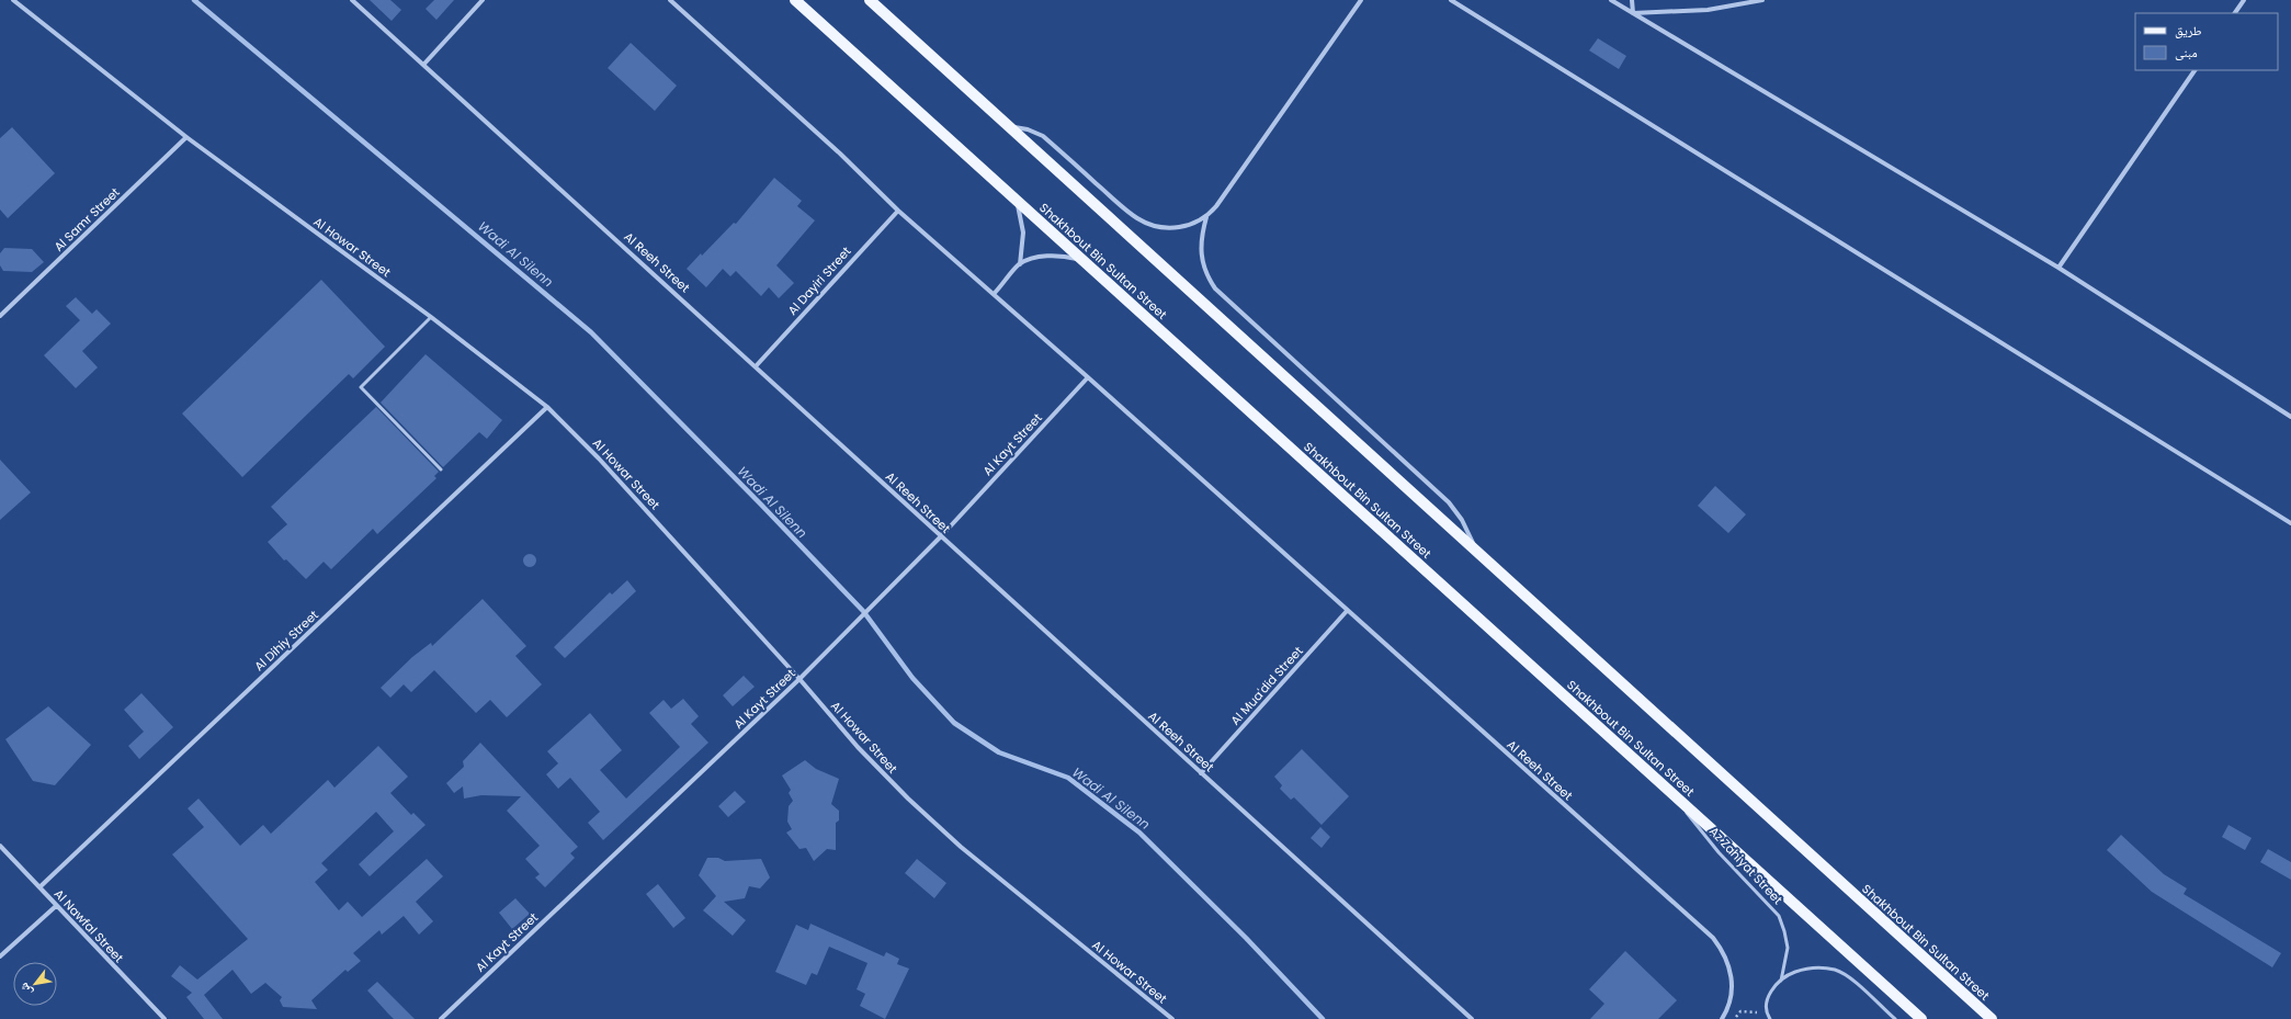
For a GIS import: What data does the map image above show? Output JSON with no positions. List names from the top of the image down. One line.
{"streets":{"main road":["Shakhbout Bin Sultan Street"],"street":["Al Samr Street","Al Howar Street","Al Reeh Street","Al Dayiri Street","Al Kayt Street","Al Dihiy Street","Al Mua'did Street","Al Nawfal Street"],"lane":["Az Zahiyat Street"]},"crossings":[["Al Samr Street","Al Howar Street"],["Al Howar Street","Al Kayt Street"],["Al Howar Street","Al Dihiy Street"],["Shakhbout Bin Sultan Street","Az Zahiyat Street"],["Al Reeh Street","Al Dayiri Street"],["Al Reeh Street","Al Kayt Street"],["Al Reeh Street","Al Mua'did Street"],["Al Dihiy Street","Al Nawfal Street"]],"water":["Wadi Al Silenn"],"legend":["طريق","مبنى"],"north":"bottom left"}
